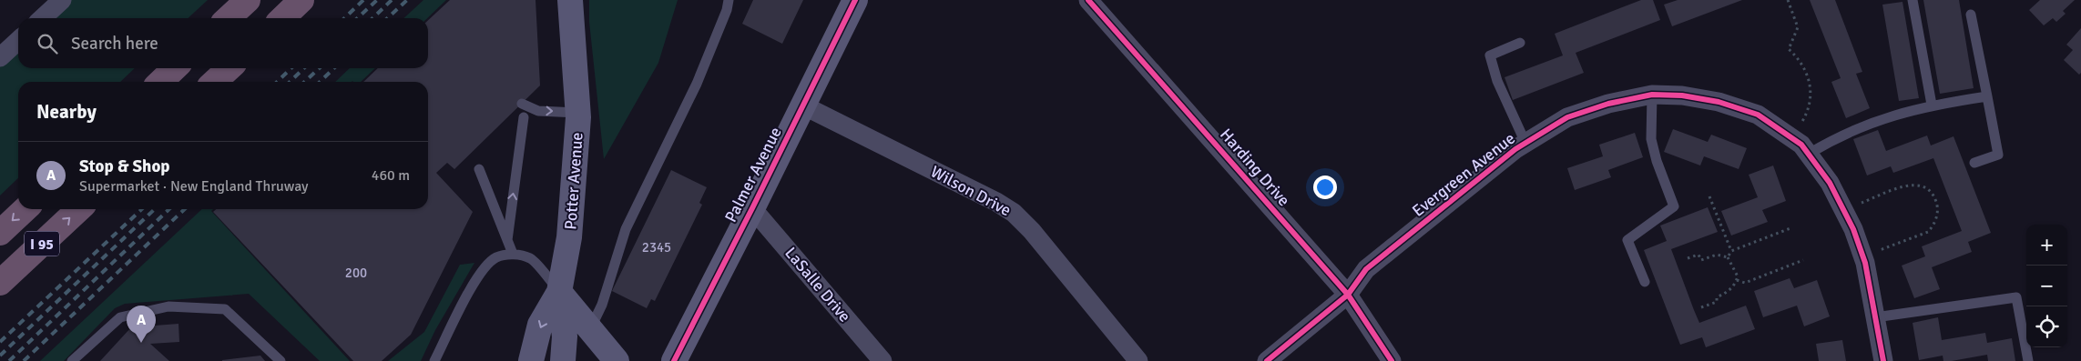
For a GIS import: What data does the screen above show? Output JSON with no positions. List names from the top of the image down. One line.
{"streets":{"highway":["I 95"],"street":["Harding Drive","Palmer Avenue","Evergreen Avenue","Potter Avenue","Wilson Drive","LaSalle Drive"]},"crossings":[["Harding Drive","Evergreen Avenue"],["Palmer Avenue","Wilson Drive"],["Palmer Avenue","LaSalle Drive"]],"house_numbers":["2345","200"],"page":{"search":"Search here","heading":"Nearby","list":[{"mark":"A","name":"Stop & Shop","note":"Supermarket · New England Thruway","value":"460 m"}],"map_buttons":["+","−"],"pins":"A"}}
